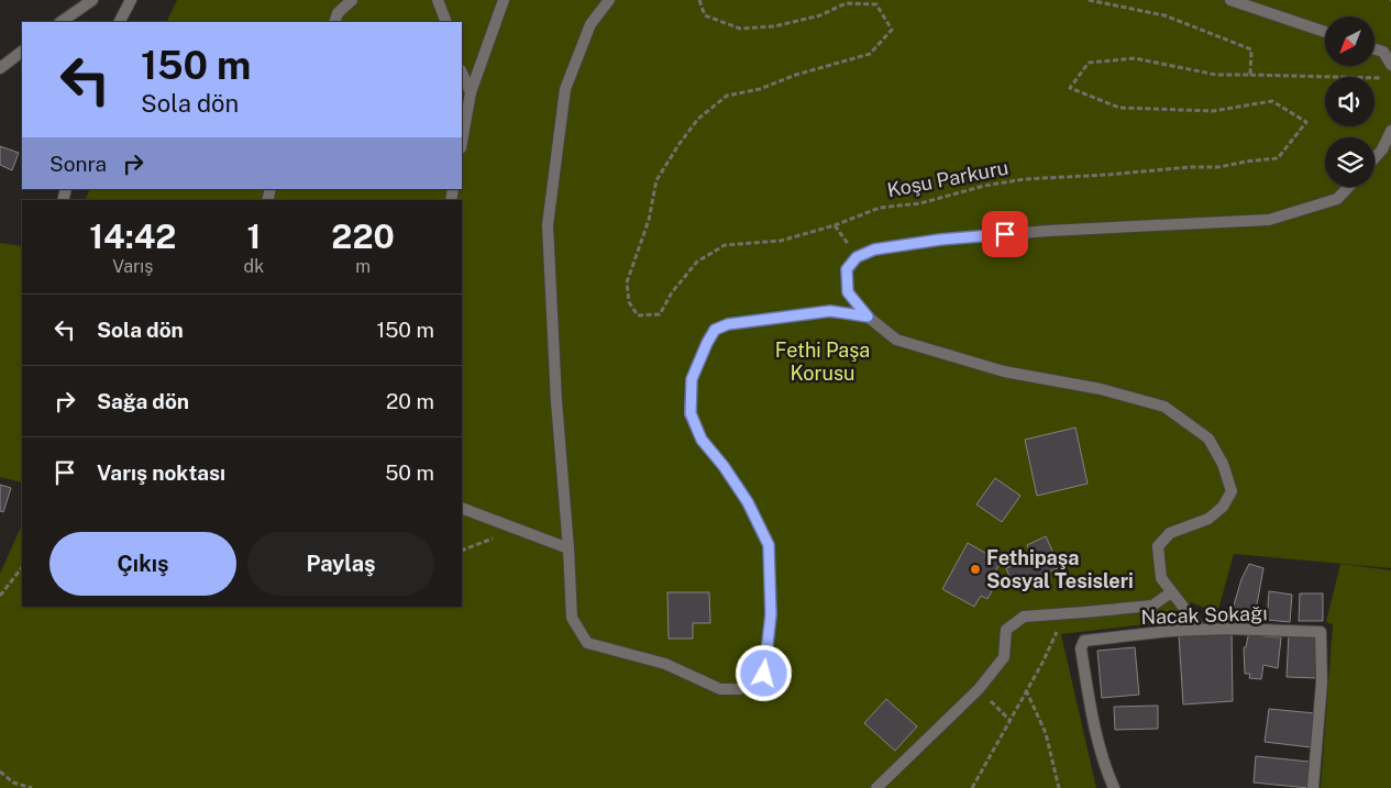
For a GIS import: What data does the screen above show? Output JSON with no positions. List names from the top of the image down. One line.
{"streets":{"street":["Nacak Sokağı"],"path":["Koşu Parkuru"]},"parks":["Fethi Paşa Korusu"],"places":["Fethipaşa Sosyal Tesisleri"],"north":"bottom left","page":{"turn":["150 m","Sola dön"],"then":"Sonra","eta":["14:42","Varış","1","dk","220","m"],"list":[{"name":"Sola dön","value":"150 m"},{"name":"Sağa dön","value":"20 m"},{"name":"Varış noktası","value":"50 m"}],"buttons":["Çıkış","Paylaş"]}}
